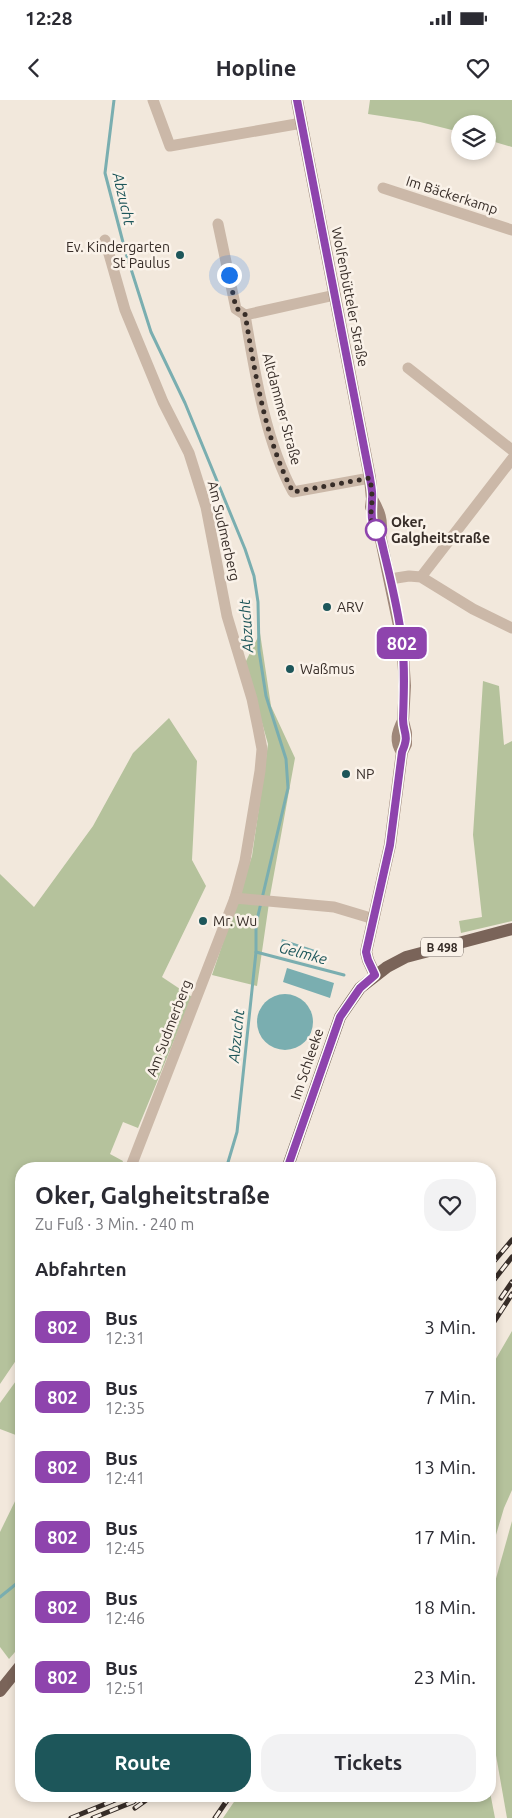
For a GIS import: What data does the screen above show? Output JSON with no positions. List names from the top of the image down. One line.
{"streets":{"main road":["Wolfenbütteler Straße","B 498","Im Schleeke"],"street":["Im Bäckerkamp","Altdammer Straße","Am Sudmerberg"]},"crossings":[["Wolfenbütteler Straße","Altdammer Straße"],["Wolfenbütteler Straße","Im Schleeke"]],"water":["Abzucht","Gelmke"],"places":["Ev. Kindergarten St Paulus","Oker, Galgheitstraße","ARV","Waßmus","NP","Mr. Wu"],"lines":["bus line 802"],"page":{"status":"12:28","header":"Hopline","on_map":"802","heading":[["Oker, Galgheitstraße","Zu Fuß · 3 Min. · 240 m"],"Abfahrten"],"list":[{"mark":"802","name":"Bus","note":"12:31","value":"3 Min."},{"mark":"802","name":"Bus","note":"12:35","value":"7 Min."},{"mark":"802","name":"Bus","note":"12:41","value":"13 Min."},{"mark":"802","name":"Bus","note":"12:45","value":"17 Min."},{"mark":"802","name":"Bus","note":"12:46","value":"18 Min."},{"mark":"802","name":"Bus","note":"12:51","value":"23 Min."}],"buttons":["Route","Tickets"]}}
